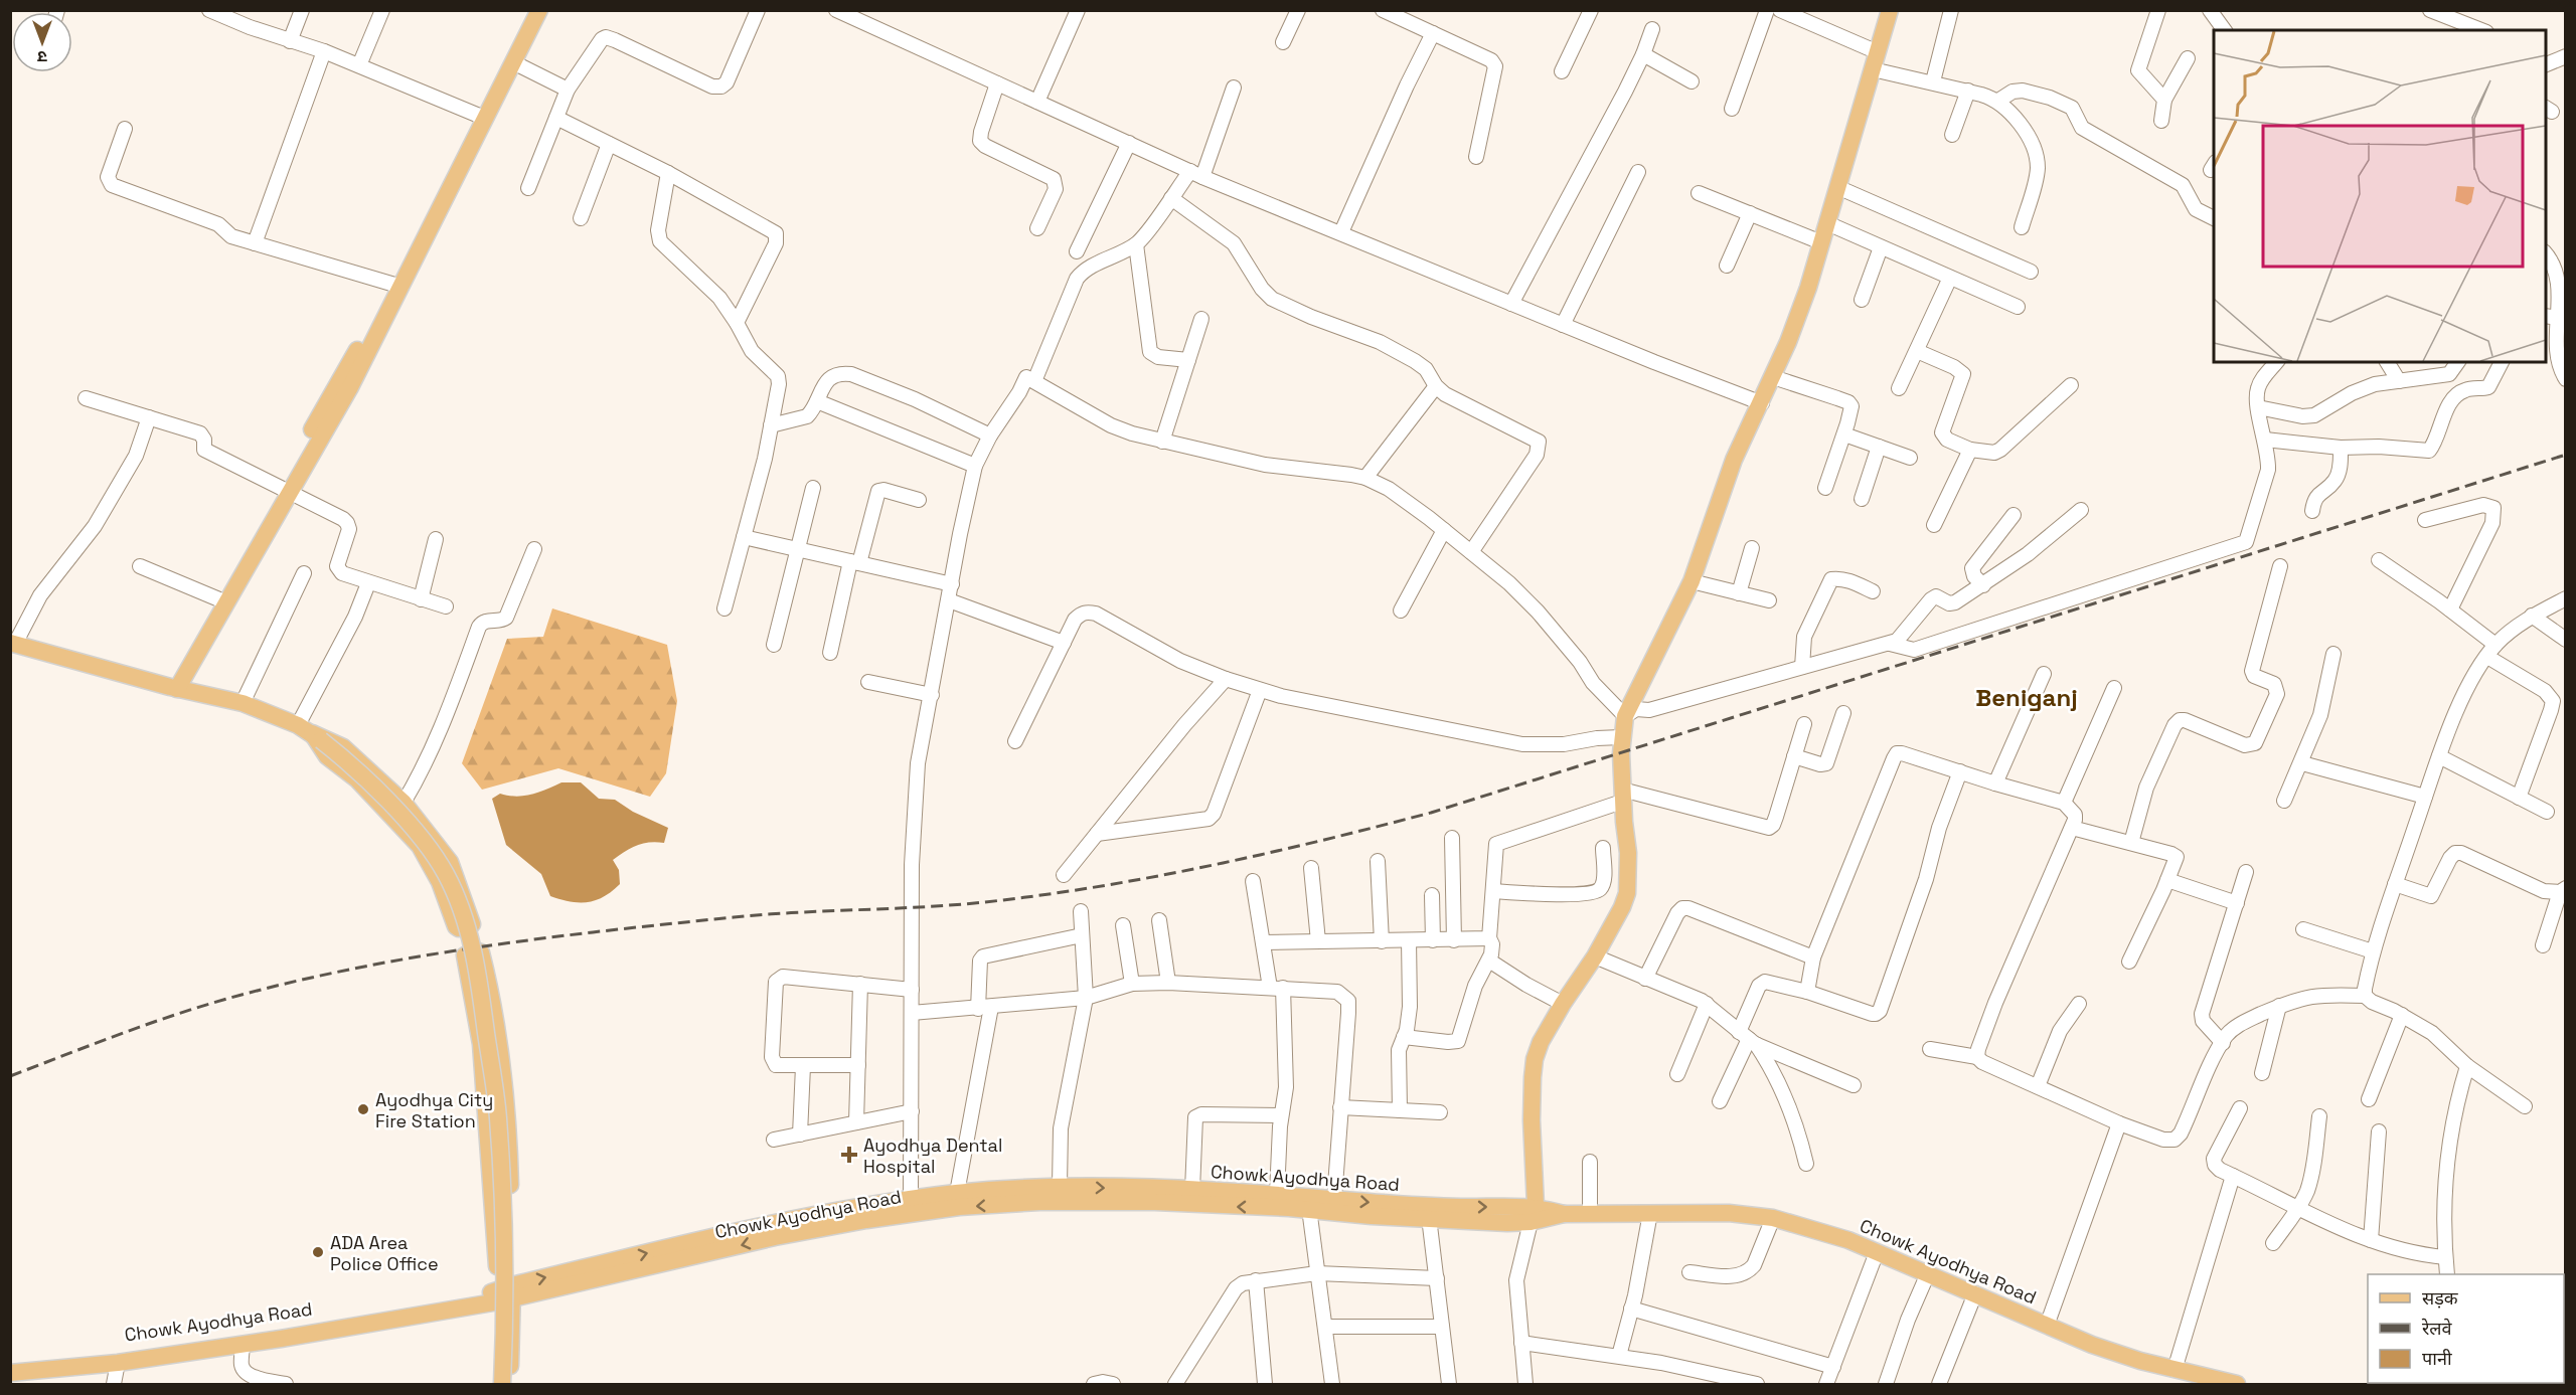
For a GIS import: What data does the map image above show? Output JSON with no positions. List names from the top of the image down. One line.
{"streets":{"main road":["Chowk Ayodhya Road"]},"districts":["Beniganj"],"places":{"other":["Ayodhya City Fire Station","ADA Area Police Office"],"health":["Ayodhya Dental Hospital"]},"legend":["सड़क","रेलवे","पानी"],"north":"bottom"}
